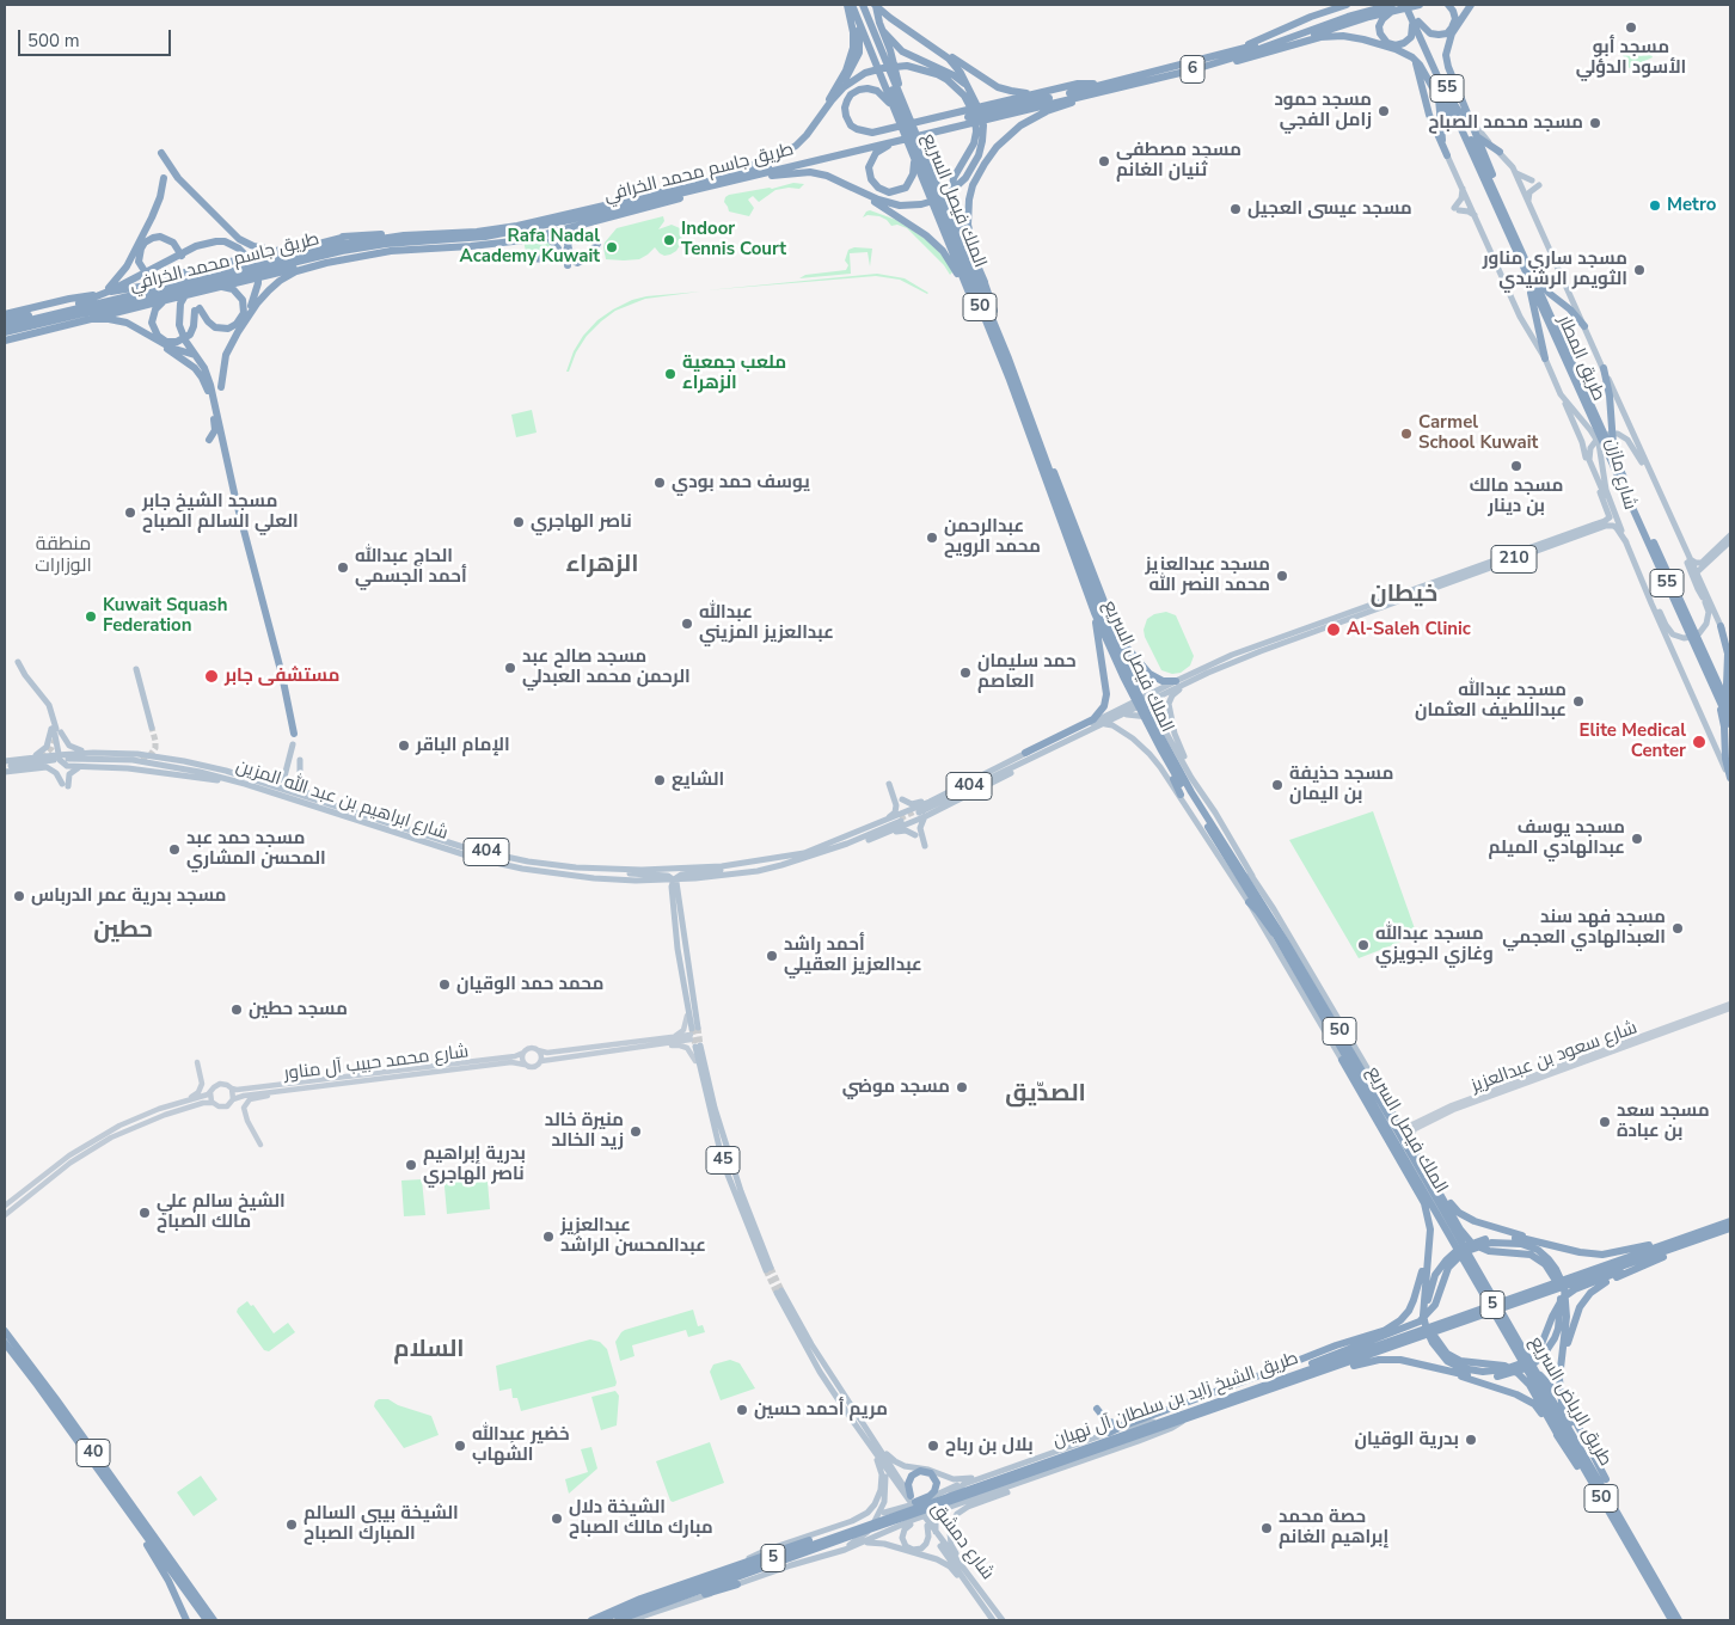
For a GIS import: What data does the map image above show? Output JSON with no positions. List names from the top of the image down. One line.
{"streets":{"highway":["6","55","طريق جاسم محمد الخرافي","الملك فيصل السريع","50","طريق المطار","5","طريق الشيخ زايد بن سلطان آل نهيان","طريق الرياض السريع","40"],"main road":["شارع مازن","210","404","شارع ابراهيم بن عبد الله المزين","شارع سعود بن عبدالعزيز","شارع محمد حبيب آل مناور","45","شارع دمشق"]},"crossings":[["الملك فيصل السريع","404"],["الملك فيصل السريع","شارع سعود بن عبدالعزيز"],["الملك فيصل السريع","طريق الرياض السريع"],["210","404"],["404","شارع ابراهيم بن عبد الله المزين"]],"districts":["منطقة الوزارات","الزهراء","خيطان","حطين","الصدّيق","السلام"],"places":["مسجد أبو الأسود الدؤلي","مسجد حمود زامل الفجي","مسجد محمد الصباح","مسجد مصطفى ثنيان الغانم","Metro","مسجد عيسى العجيل","Indoor Tennis Court","Rafa Nadal Academy Kuwait","مسجد ساري مناور الثويمر الرشيدي","ملعب جمعية الزهراء","Carmel School Kuwait","مسجد مالك بن دينار","يوسف حمد بودي","مسجد الشيخ جابر العلي السالم الصباح","ناصر الهاجري","عبدالرحمن محمد الرويح","الحاج عبدالله أحمد الجسمي","مسجد عبدالعزيز محمد النصر الله","Kuwait Squash Federation","عبدالله عبدالعزيز المزيني","Al-Saleh Clinic","مسجد صالح عبد الرحمن محمد العبدلي","حمد سليمان العاصم","مستشفى جابر","مسجد عبدالله عبداللطيف العثمان","Elite Medical Center","الإمام الباقر","الشايع","مسجد حذيفة بن اليمان","مسجد يوسف عبدالهادي الميلم","مسجد حمد عبد المحسن المشاري","مسجد بدرية عمر الدرباس","مسجد فهد سند العبدالهادي العجمي","مسجد عبدالله وغازي الجويزي","أحمد راشد عبدالعزيز العقيلي","محمد حمد الوقيان","مسجد حطين","مسجد موضي","مسجد سعد بن عبادة","منيرة خالد زيد الخالد","بدرية إبراهيم ناصر الهاجري","الشيخ سالم علي مالك الصباح","عبدالعزيز عبدالمحسن الراشد","مريم أحمد حسين","بدرية الوقيان","خضير عبدالله الشهاب","بلال بن رباح","الشيخة دلال مبارك مالك الصباح","الشيخة بيبي السالم المبارك الصباح","حصة محمد إبراهيم الغانم"],"scale_bar":"500 m"}
